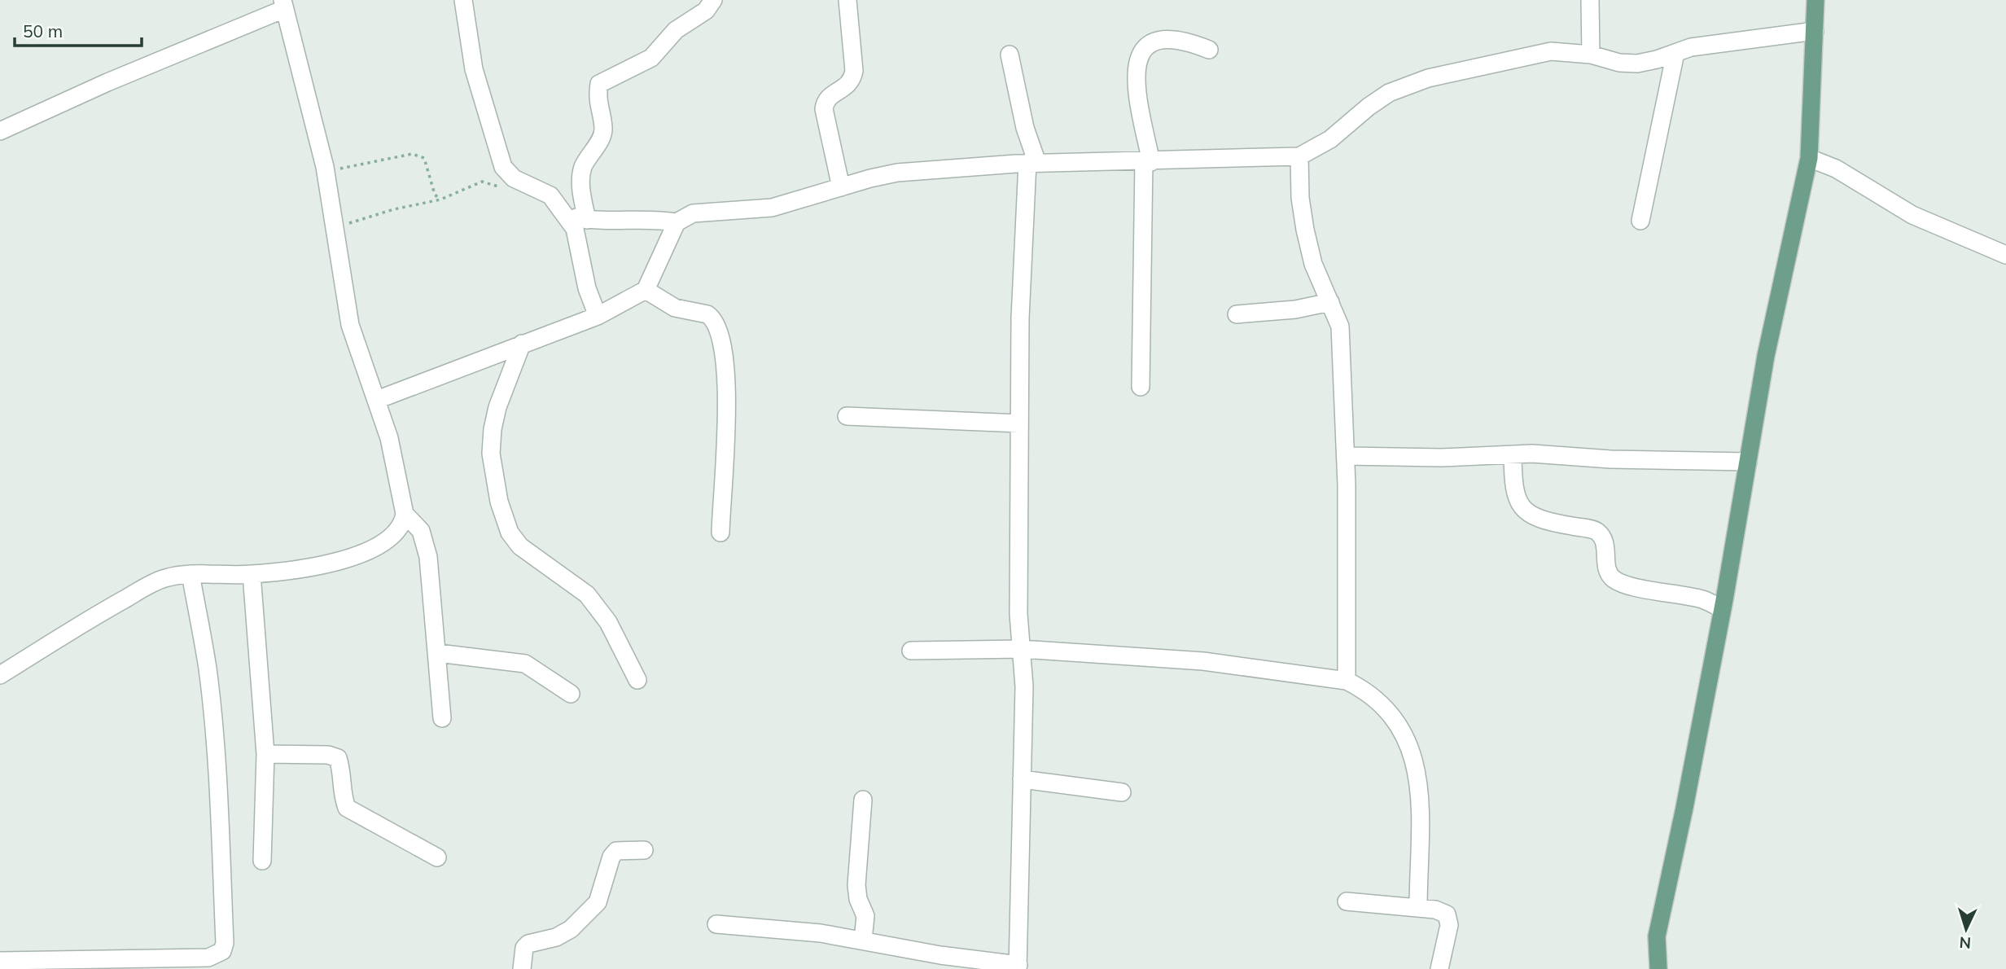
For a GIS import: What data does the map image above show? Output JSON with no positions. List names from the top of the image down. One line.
{"scale_bar":"50 m","north":"bottom"}
